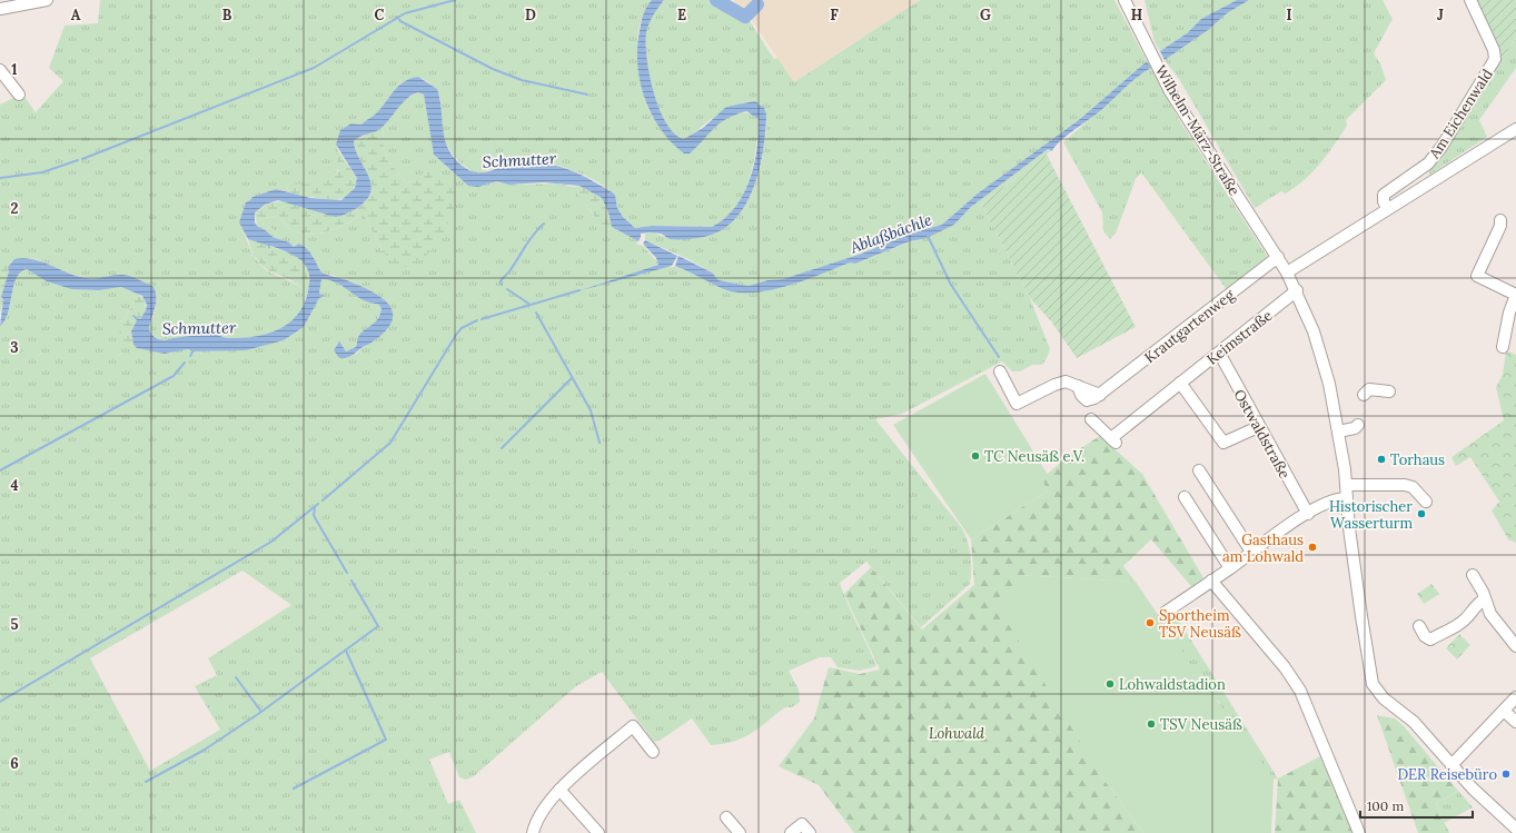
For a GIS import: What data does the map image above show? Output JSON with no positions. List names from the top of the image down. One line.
{"streets":{"street":["Am Eichenwald","Wilhelm-März-Straße","Krautgartenweg","Keimstraße","Ostwaldstraße"]},"crossings":[["Am Eichenwald","Wilhelm-März-Straße"],["Wilhelm-März-Straße","Krautgartenweg"],["Wilhelm-März-Straße","Keimstraße"],["Keimstraße","Ostwaldstraße"]],"water":["Schmutter","Ablaßbächle"],"parks":["Lohwald"],"places":["TC Neusäß e.V.","Torhaus","Historischer Wasserturm","Gasthaus am Lohwald","Sportheim TSV Neusäß","Lohwaldstadion","TSV Neusäß","DER Reisebüro"],"scale_bar":"100 m","grid":{"columns":["A","B","C","D","E","F","G","H","I","J"],"rows":["1","2","3","4","5","6"]}}
